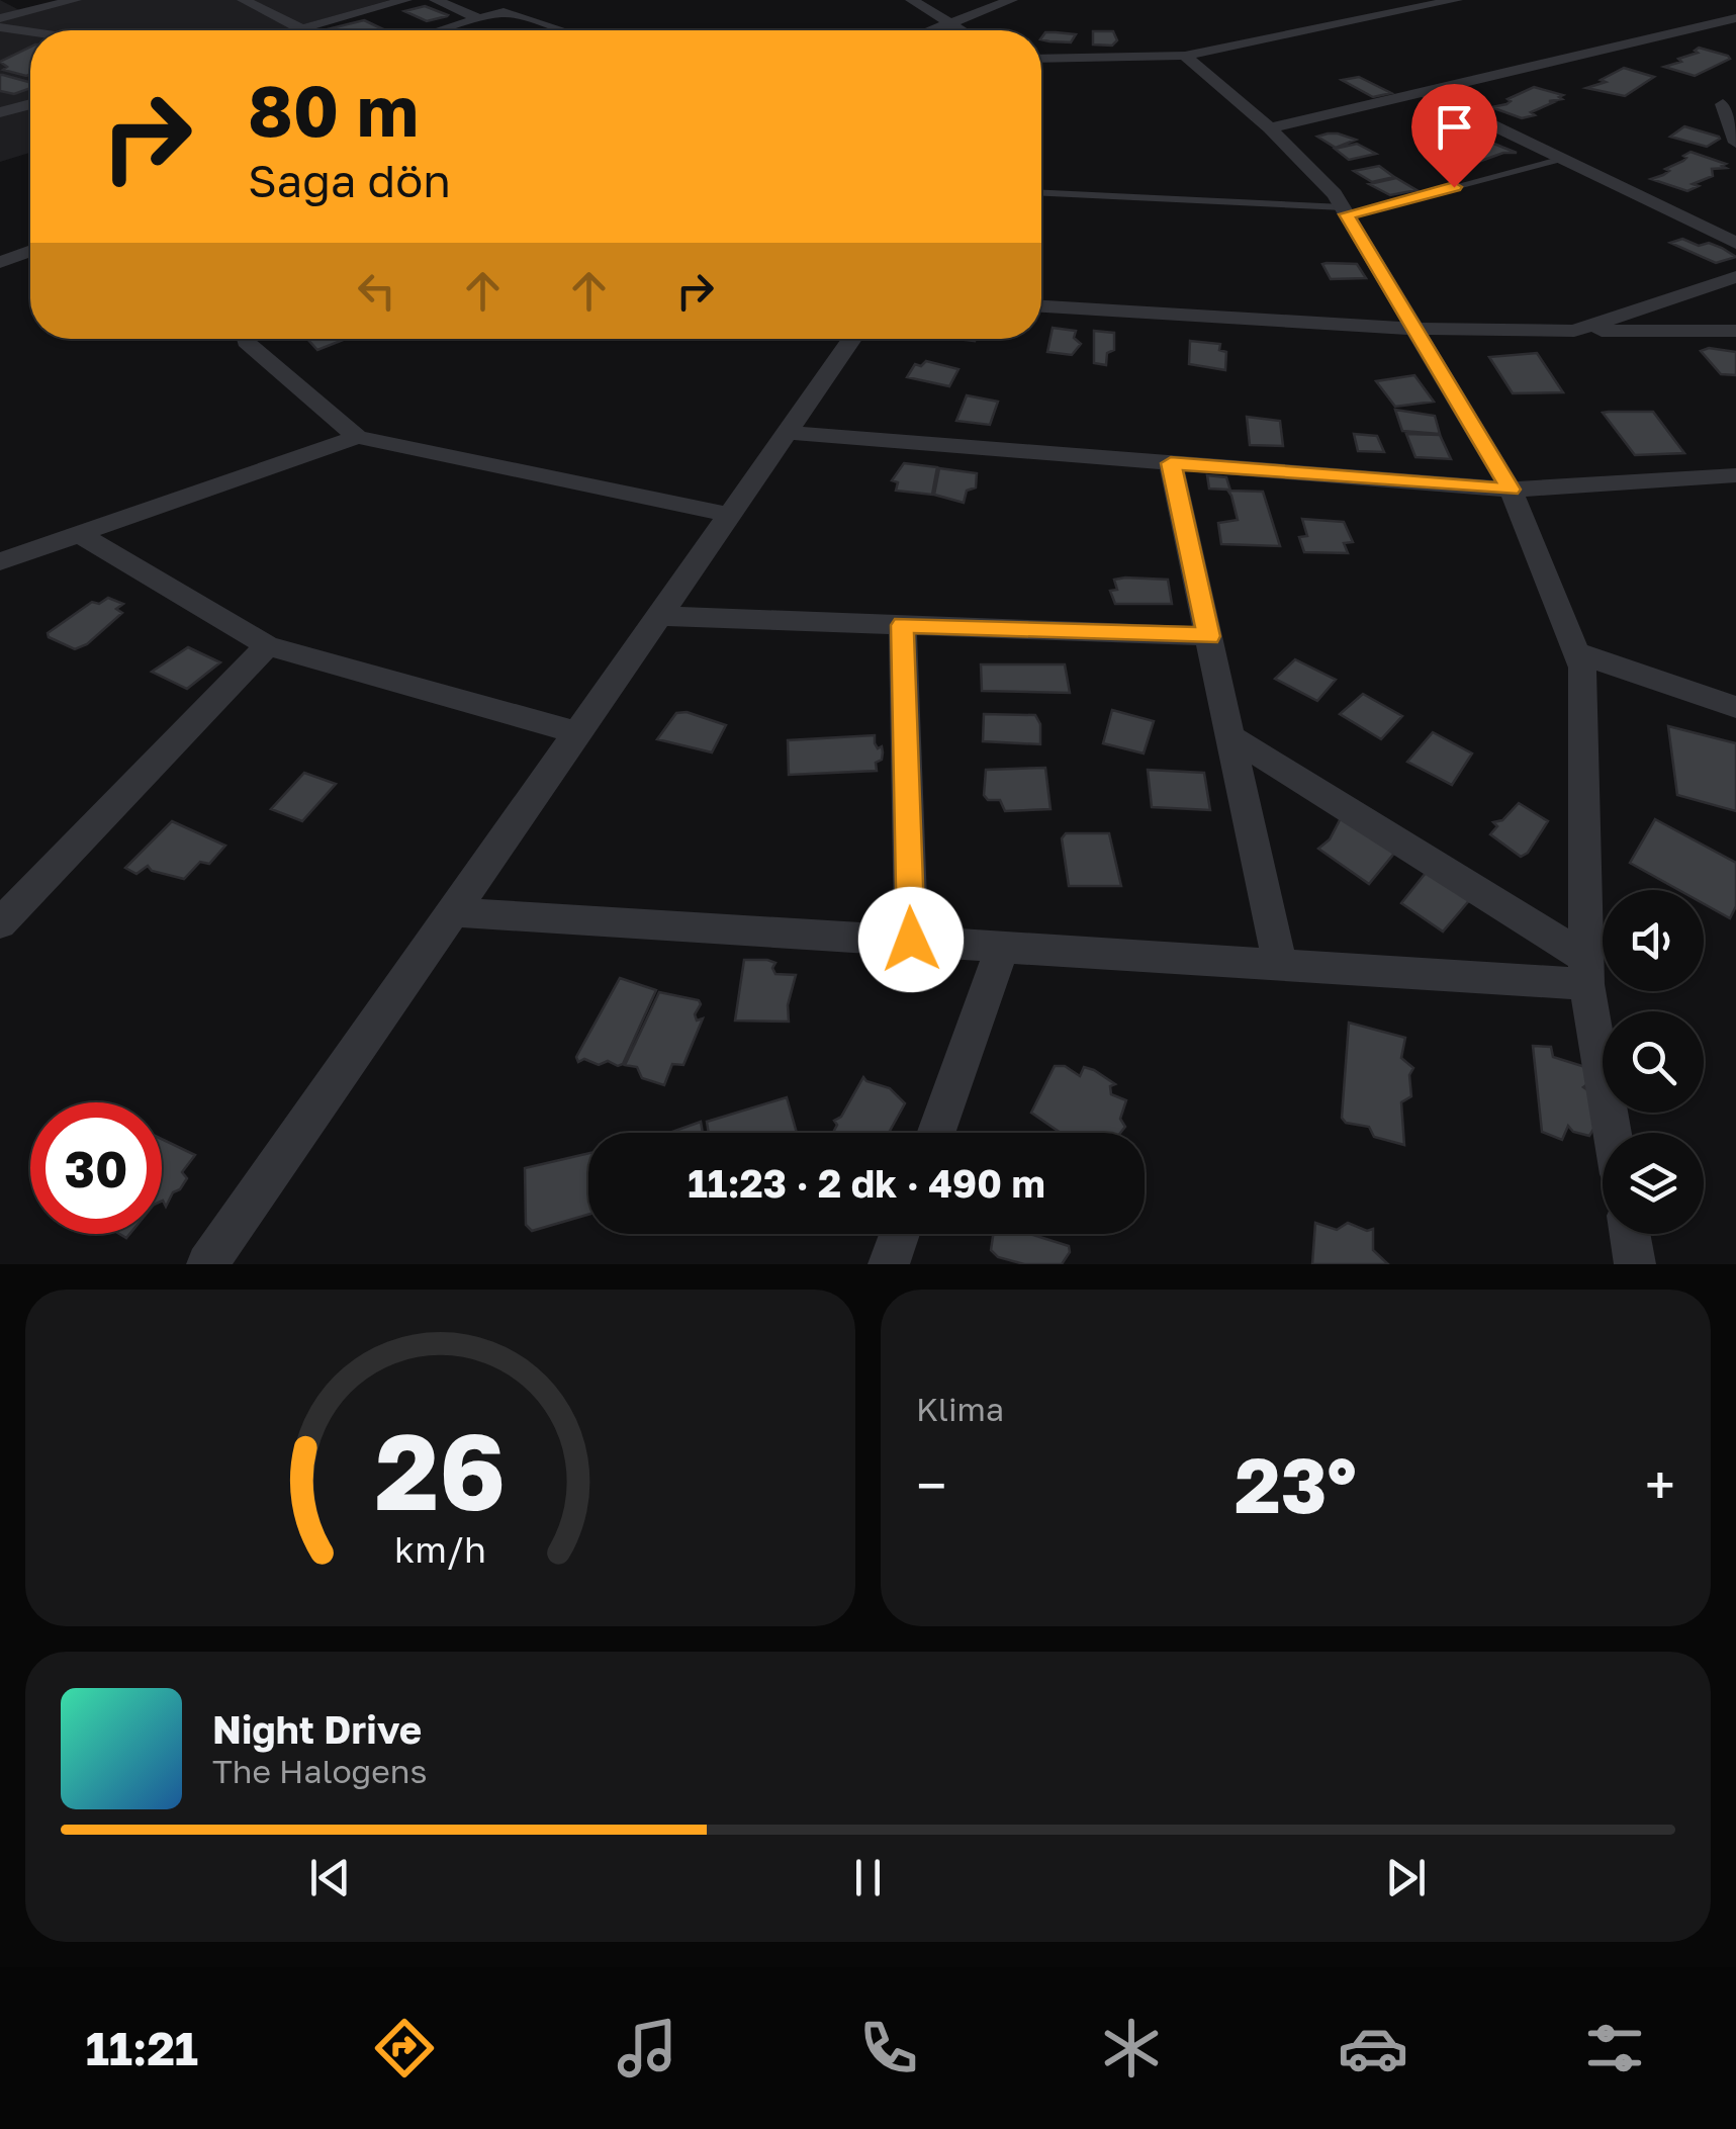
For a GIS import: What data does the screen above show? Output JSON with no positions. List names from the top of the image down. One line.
{"page":{"turn":["80 m","Sağa dön"],"limit":"30","trip":"11:23 · 2 dk · 490 m","tile":"Klima","heat":["−","23°","+"],"song":["Night Drive","The Halogens"],"tabs":"11:21","gauge":["26","km/h"]}}
